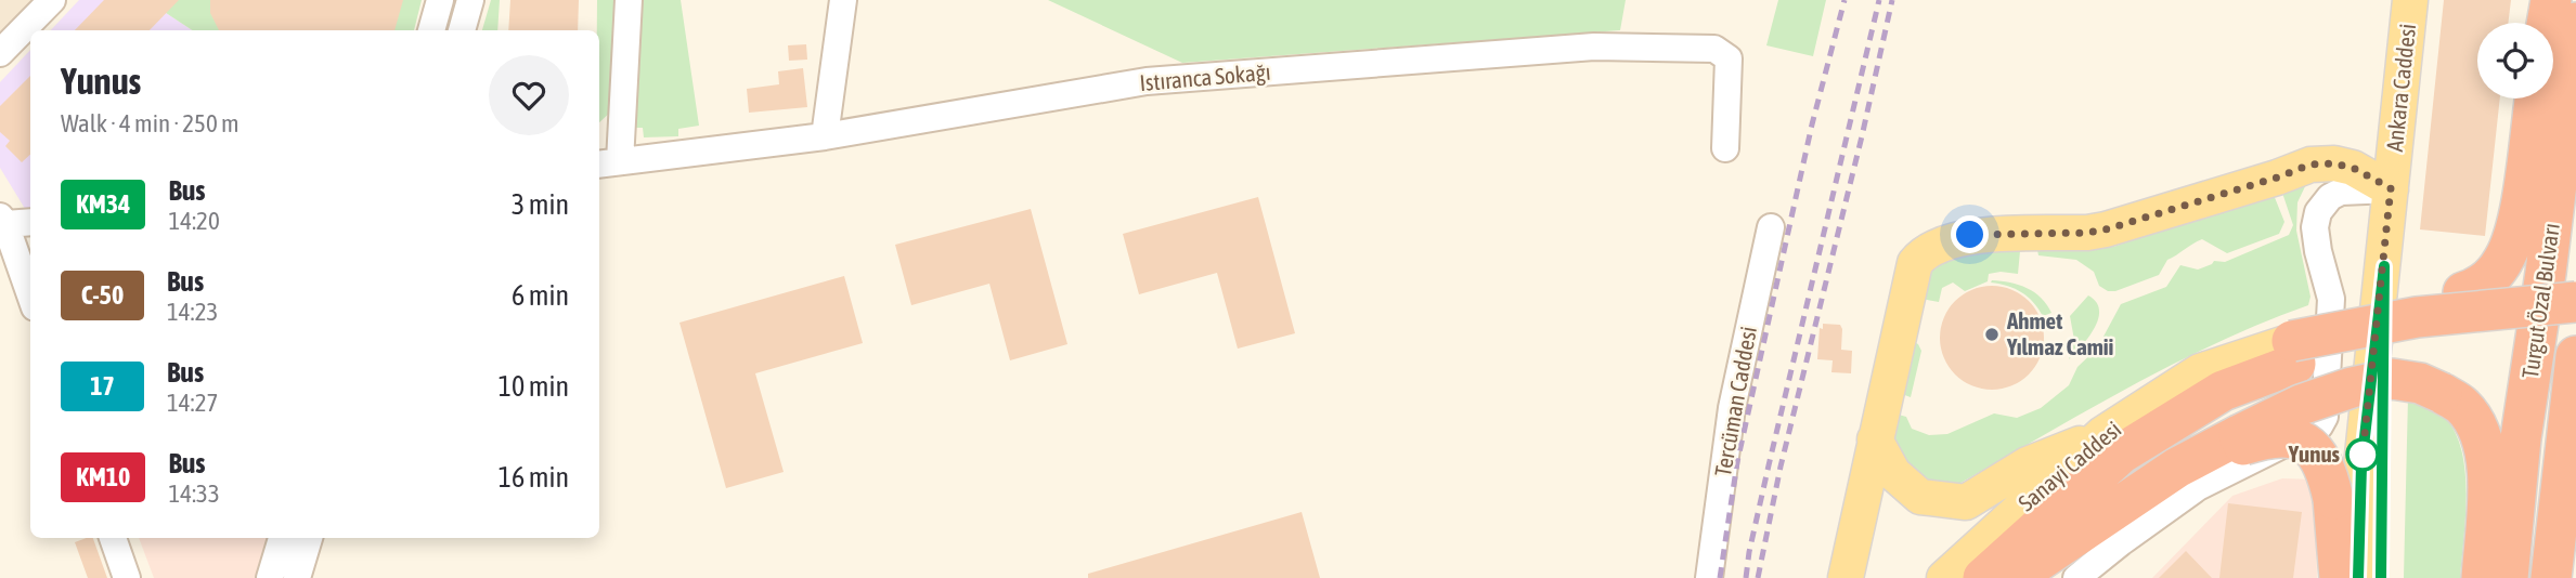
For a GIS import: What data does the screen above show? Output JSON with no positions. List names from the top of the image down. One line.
{"streets":{"highway":["Turgut Özal Bulvarı"],"main road":["Ankara Caddesi","Sanayi Caddesi"],"street":["Istıranca Sokağı","Tercüman Caddesi"]},"places":["Ahmet Yılmaz Camii","Yunus"],"lines":["bus line KM34"],"page":{"heading":["Yunus","Walk · 4 min · 250 m"],"list":[{"mark":"KM34","name":"Bus","note":"14:20","value":"3 min"},{"mark":"C-50","name":"Bus","note":"14:23","value":"6 min"},{"mark":"17","name":"Bus","note":"14:27","value":"10 min"},{"mark":"KM10","name":"Bus","note":"14:33","value":"16 min"}]}}
